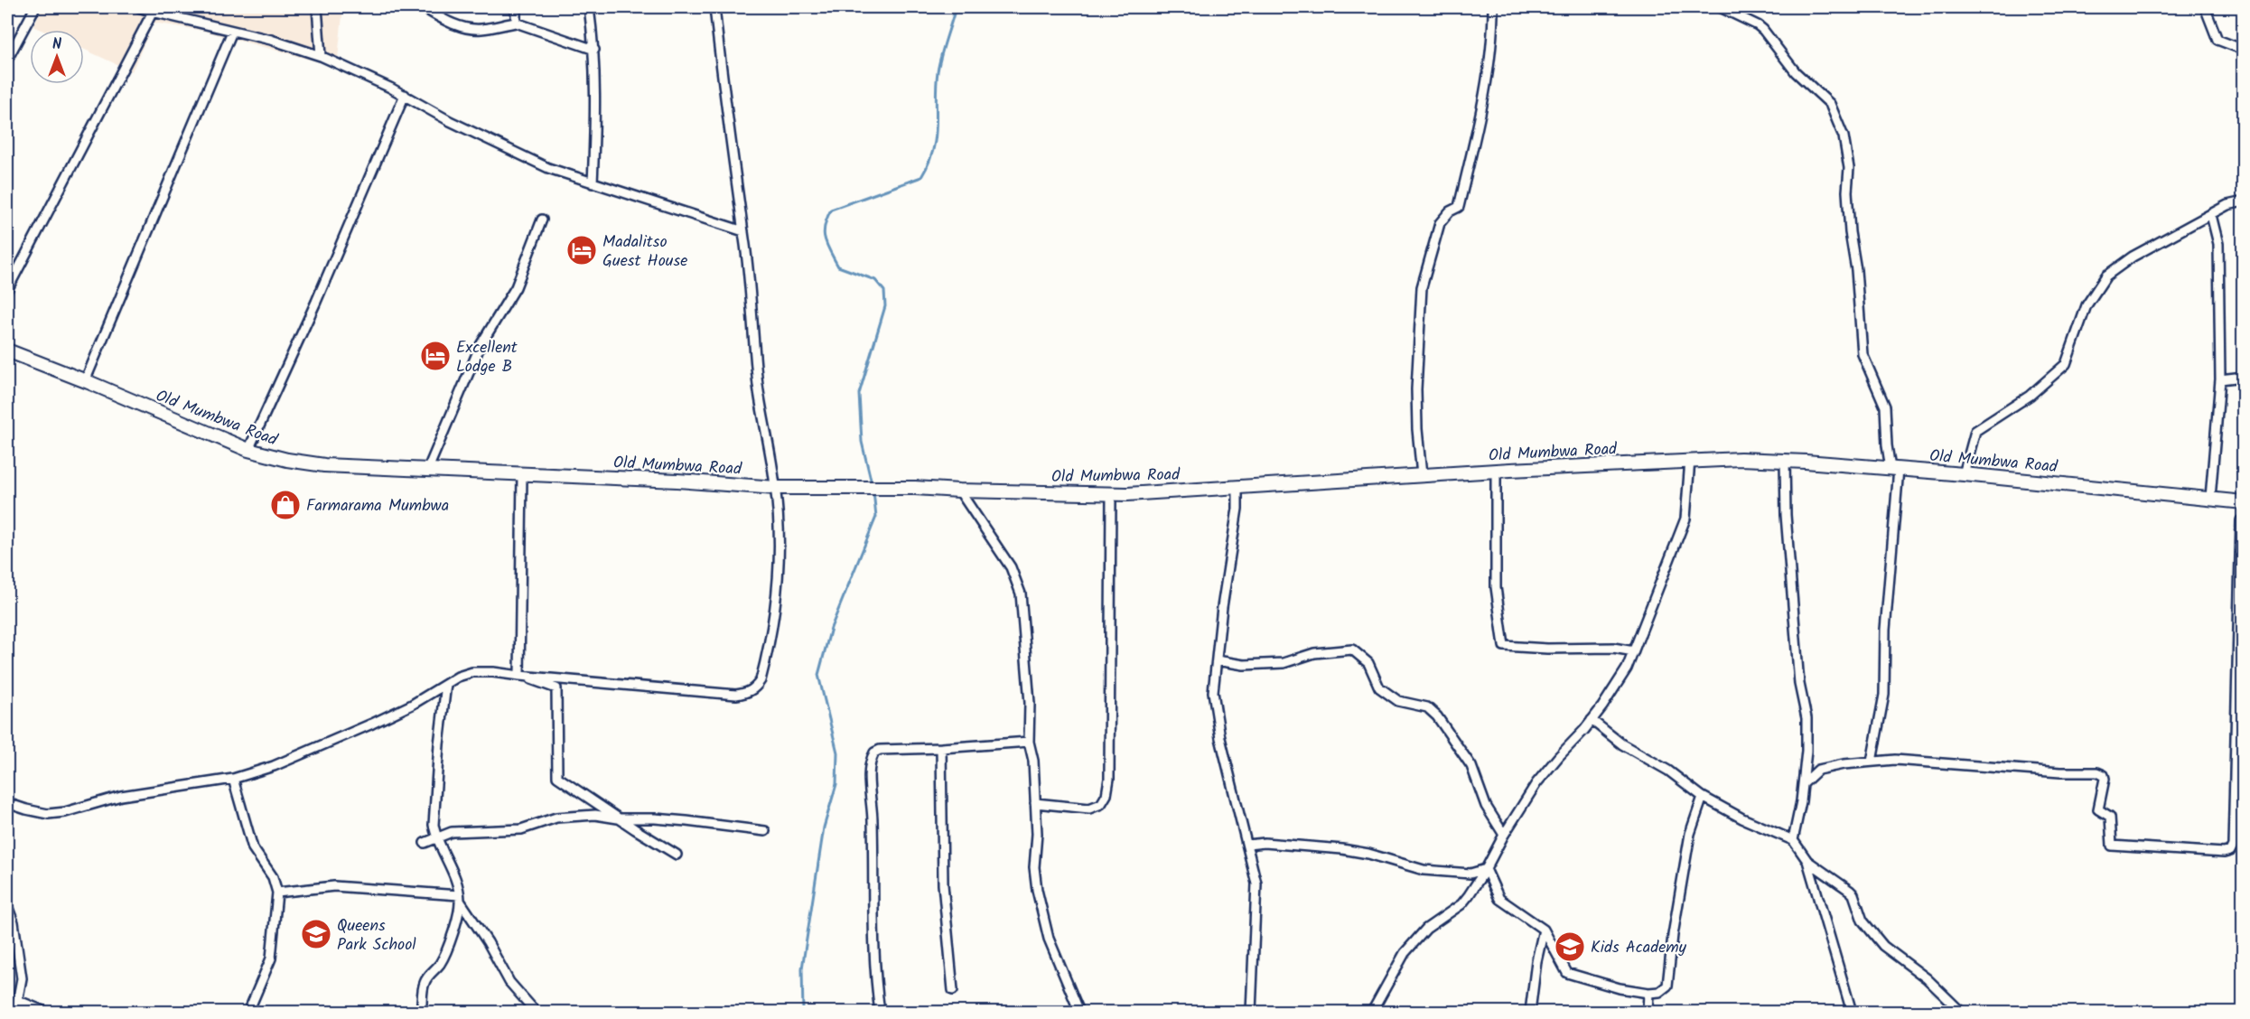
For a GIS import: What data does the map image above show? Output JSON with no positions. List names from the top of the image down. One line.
{"streets":{"main road":["Old Mumbwa Road"]},"places":{"hotel":["Madalitso Guest House","Excellent Lodge B"],"shop":["Farmarama Mumbwa"],"school or university":["Queens Park School","Kids Academy"]},"north":"top"}
